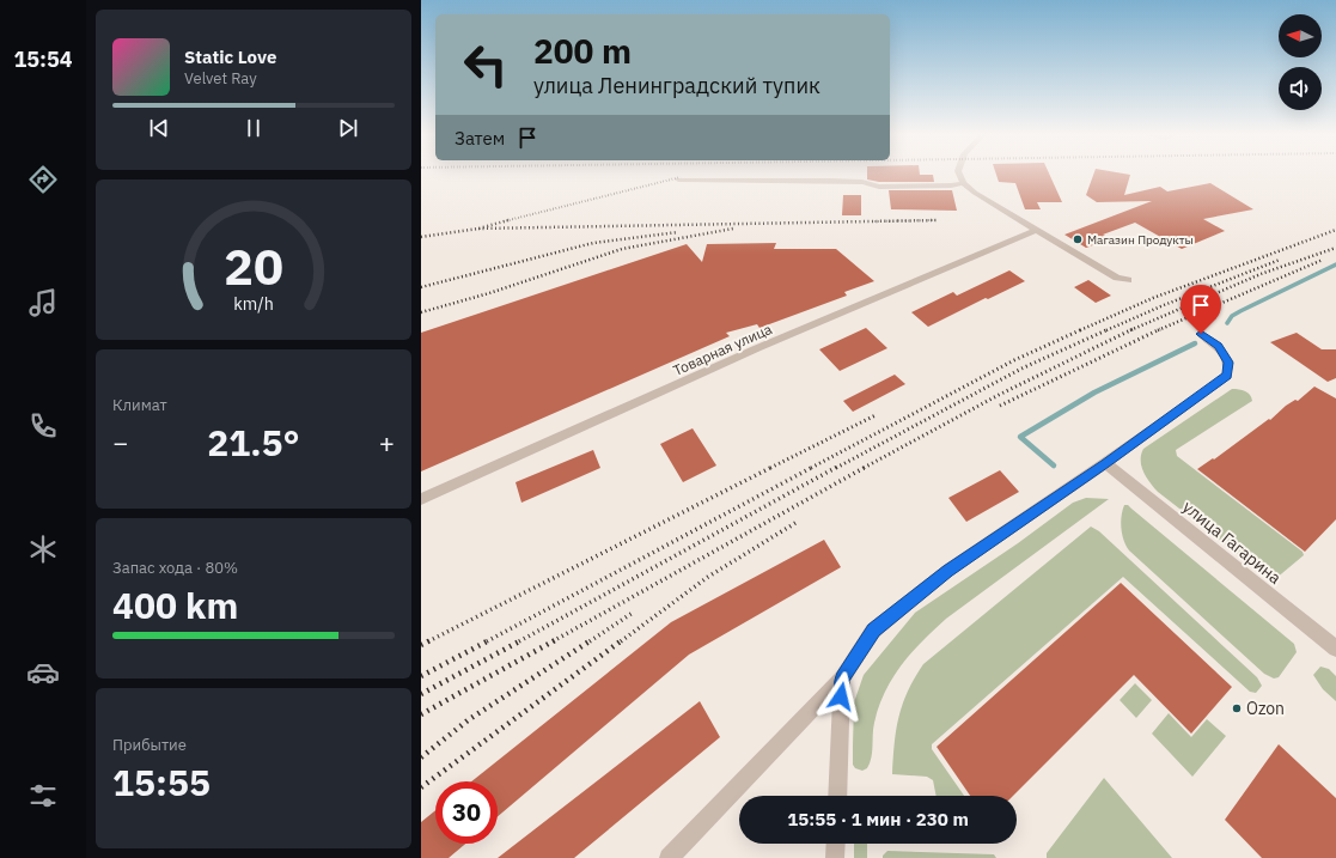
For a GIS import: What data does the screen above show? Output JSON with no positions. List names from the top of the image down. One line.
{"streets":{"street":["Товарная улица","улица Гагарина"]},"places":["Магазин Продукты","Ozon"],"north":"left","page":{"tabs":"15:54","turn":["200 m","улица Ленинградский тупик"],"song":["Static Love","Velvet Ray"],"then":"Затем","tile":["Климат",["Запас хода · 80%","400 km"],["Прибытие","15:55"]],"heat":["−","21.5°","+"],"limit":"30","trip":"15:55 · 1 мин · 230 m","gauge":["20","km/h"]}}
